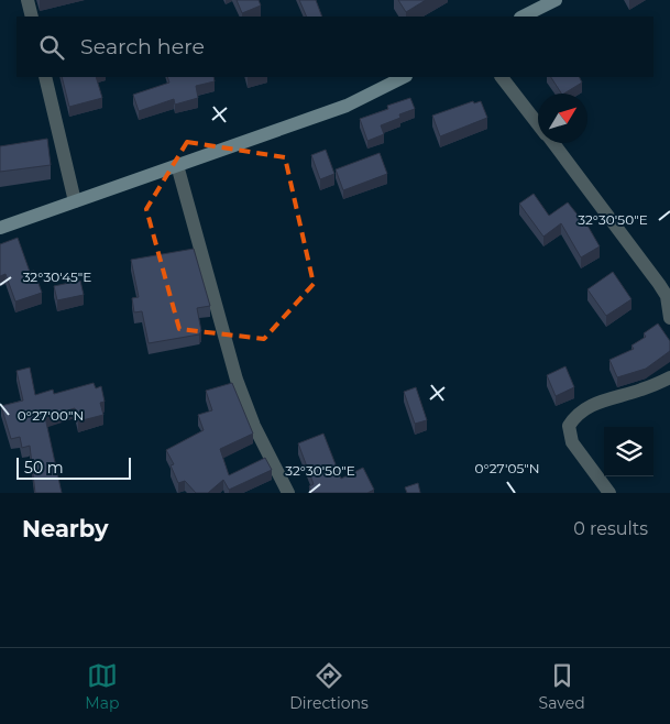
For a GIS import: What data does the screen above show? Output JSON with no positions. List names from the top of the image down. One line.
{"scale_bar":"50 m","north":"top right","page":{"search":"Search here","scale":"50 m","heading":["Nearby","0 results"],"nav":["Map","Directions","Saved"]},"coordinates":["32°30'50\"E","32°30'45\"E","0°27'00\"N","0°27'05\"N"]}
